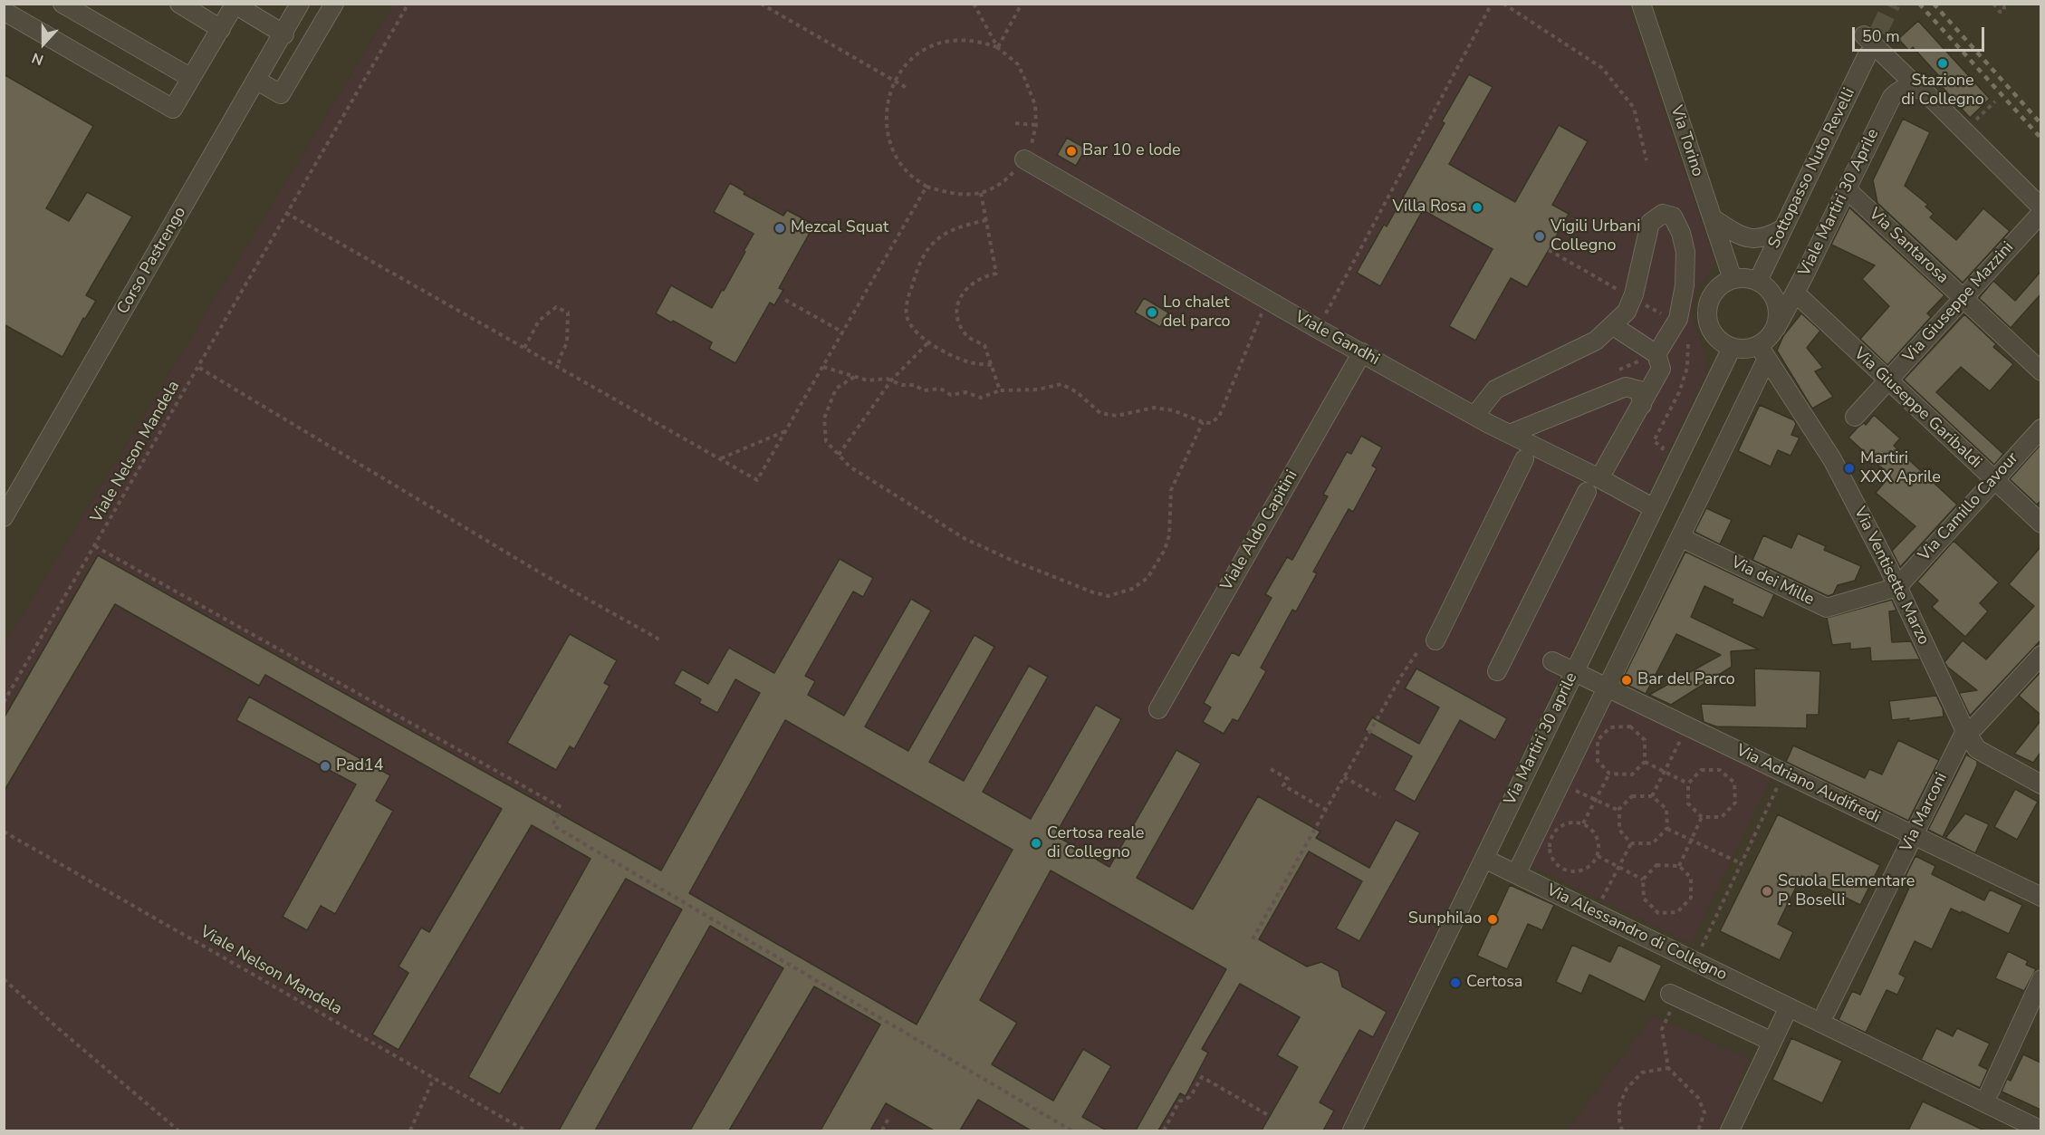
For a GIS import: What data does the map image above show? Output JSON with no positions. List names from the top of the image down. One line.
{"streets":{"street":["Via Torino","Sottopasso Nuto Revelli","Viale Martiri 30 Aprile","Via Santarosa","Corso Pastrengo","Via Giuseppe Mazzini","Viale Gandhi","Via Giuseppe Garibaldi","Via Camillo Cavour","Viale Aldo Capitini","Via Ventisette Marzo","Via dei Mille","Via Martiri 30 aprile","Via Adriano Audifredi","Via Marconi","Via Alessandro di Collegno"],"path":["Viale Nelson Mandela"]},"crossings":[["Via Torino","Sottopasso Nuto Revelli"],["Via Torino","Viale Martiri 30 Aprile"],["Via Torino","Via Ventisette Marzo"],["Via Torino","Via Martiri 30 aprile"],["Sottopasso Nuto Revelli","Viale Martiri 30 Aprile"],["Sottopasso Nuto Revelli","Via Ventisette Marzo"],["Sottopasso Nuto Revelli","Via Martiri 30 aprile"],["Viale Martiri 30 Aprile","Via Santarosa"],["Viale Martiri 30 Aprile","Via Giuseppe Garibaldi"],["Viale Martiri 30 Aprile","Via Ventisette Marzo"],["Viale Martiri 30 Aprile","Via Martiri 30 aprile"],["Via Santarosa","Via Giuseppe Mazzini"],["Via Giuseppe Mazzini","Via Giuseppe Garibaldi"],["Viale Gandhi","Viale Aldo Capitini"],["Viale Gandhi","Via Martiri 30 aprile"],["Via Giuseppe Garibaldi","Via Camillo Cavour"],["Via Camillo Cavour","Via Ventisette Marzo"],["Via Camillo Cavour","Via dei Mille"],["Via Ventisette Marzo","Via dei Mille"],["Via Ventisette Marzo","Via Martiri 30 aprile"],["Via Ventisette Marzo","Via Marconi"],["Via Martiri 30 aprile","Via Adriano Audifredi"],["Via Martiri 30 aprile","Via Alessandro di Collegno"],["Via Adriano Audifredi","Via Marconi"]],"places":["Stazione di Collegno","Bar 10 e lode","Villa Rosa","Mezcal Squat","Vigili Urbani Collegno","Lo chalet del parco","Martiri XXX Aprile","Bar del Parco","Pad14","Certosa reale di Collegno","Scuola Elementare P. Boselli","Sunphilao","Certosa"],"scale_bar":"50 m","north":"bottom"}
